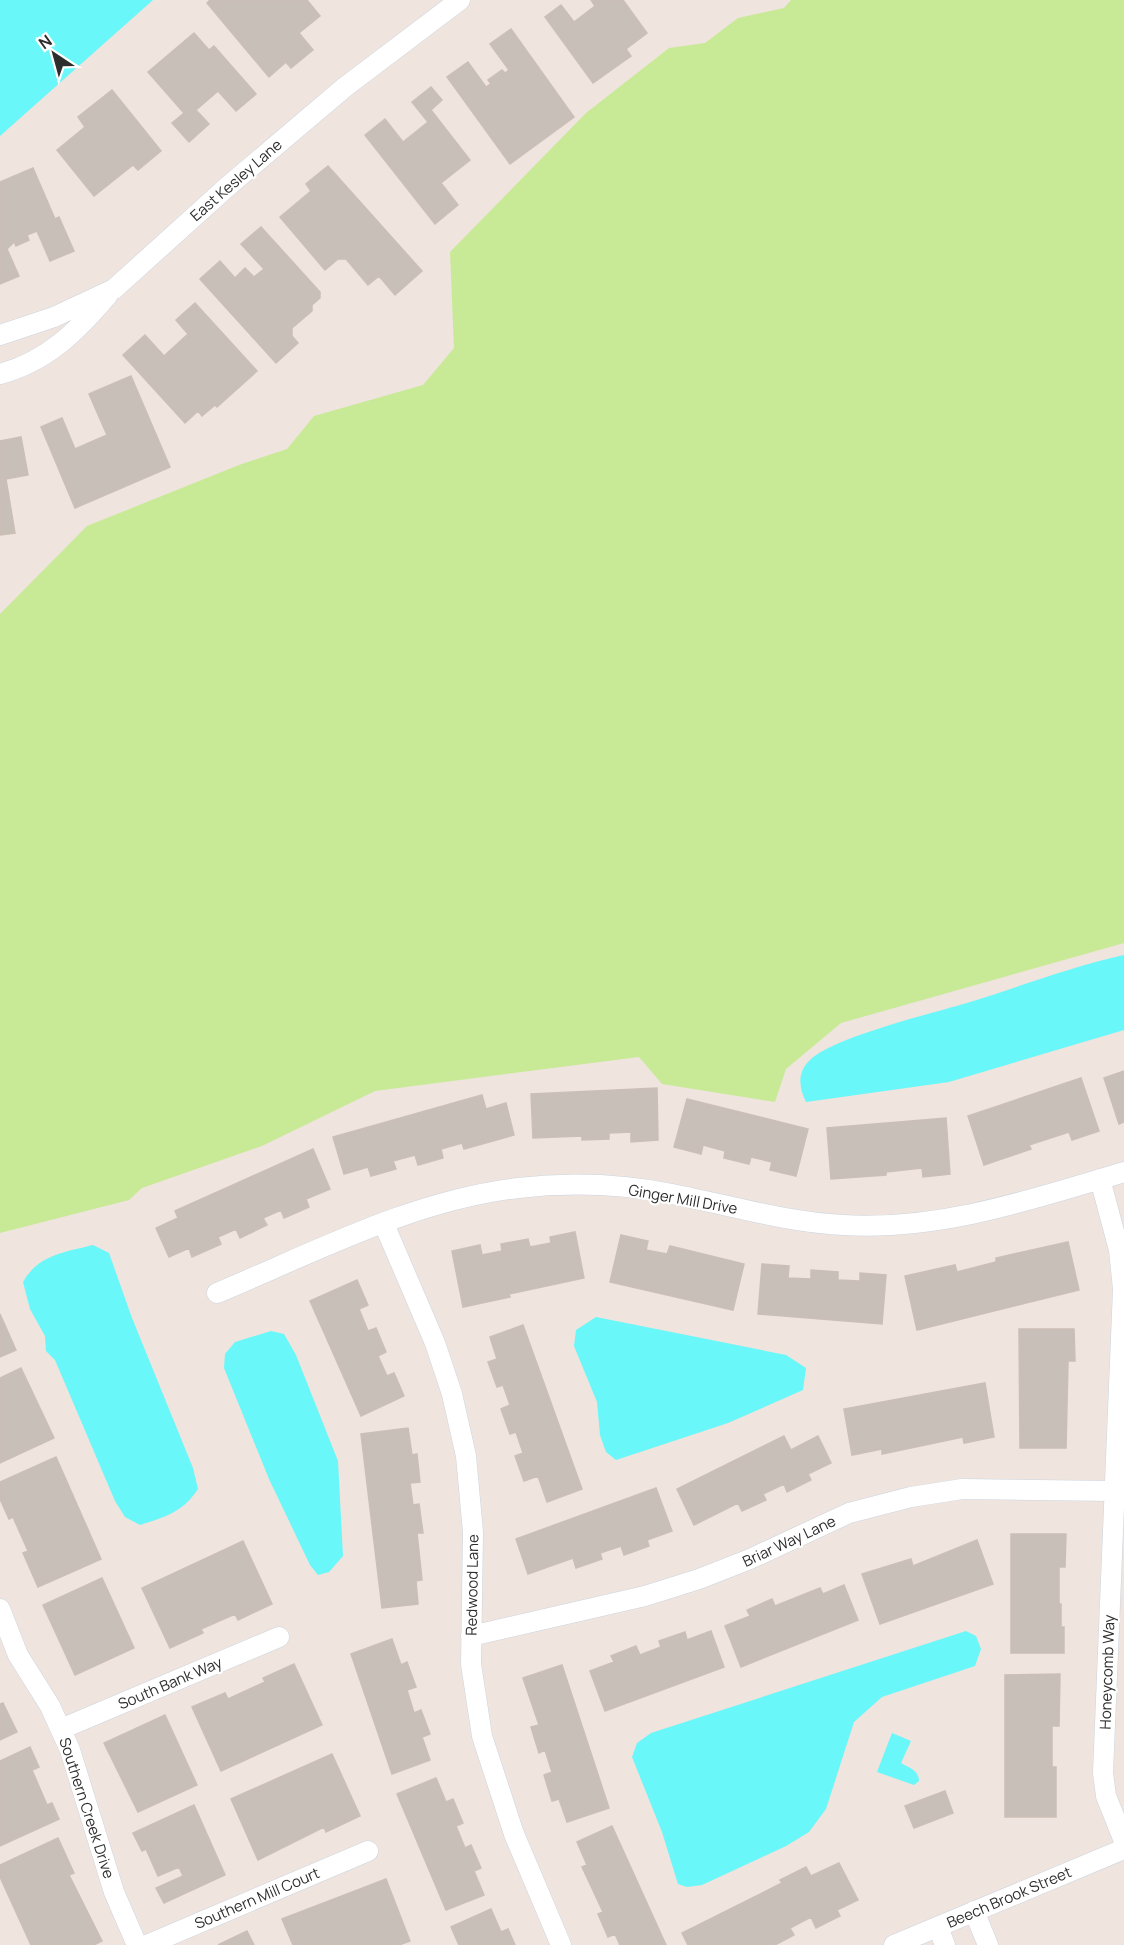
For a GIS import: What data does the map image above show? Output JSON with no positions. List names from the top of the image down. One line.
{"streets":{"street":["East Kesley Lane","Ginger Mill Drive","Briar Way Lane","Redwood Lane","Honeycomb Way","South Bank Way","Southern Creek Drive","Beech Brook Street","Southern Mill Court"]},"crossings":[["Ginger Mill Drive","Redwood Lane"],["Ginger Mill Drive","Honeycomb Way"],["Briar Way Lane","Redwood Lane"],["Briar Way Lane","Honeycomb Way"],["South Bank Way","Southern Creek Drive"]],"north":"top left"}
